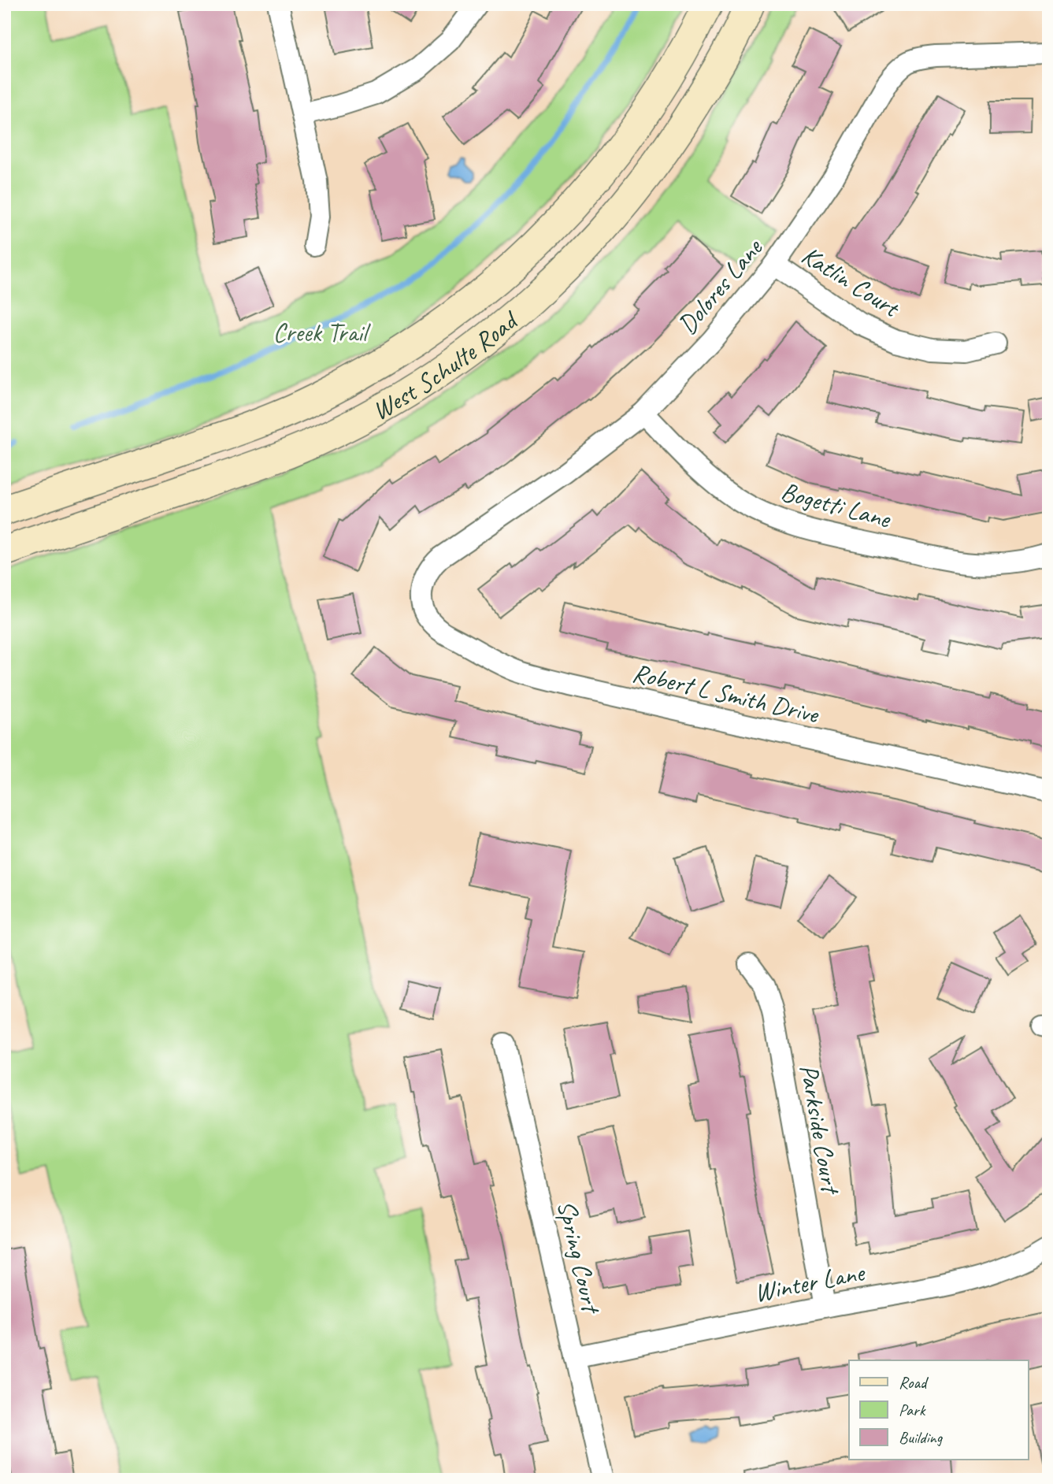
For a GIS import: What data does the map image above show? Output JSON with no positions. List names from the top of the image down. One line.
{"streets":{"main road":["West Schulte Road"],"street":["Katlin Court","Dolores Lane","Bogetti Lane","Robert L Smith Drive","Parkside Court","Spring Court","Winter Lane"]},"crossings":[["Katlin Court","Dolores Lane"],["Dolores Lane","Bogetti Lane"],["Dolores Lane","Robert L Smith Drive"],["Parkside Court","Winter Lane"],["Spring Court","Winter Lane"]],"parks":["Creek Trail"],"legend":["Road","Park","Building"]}
